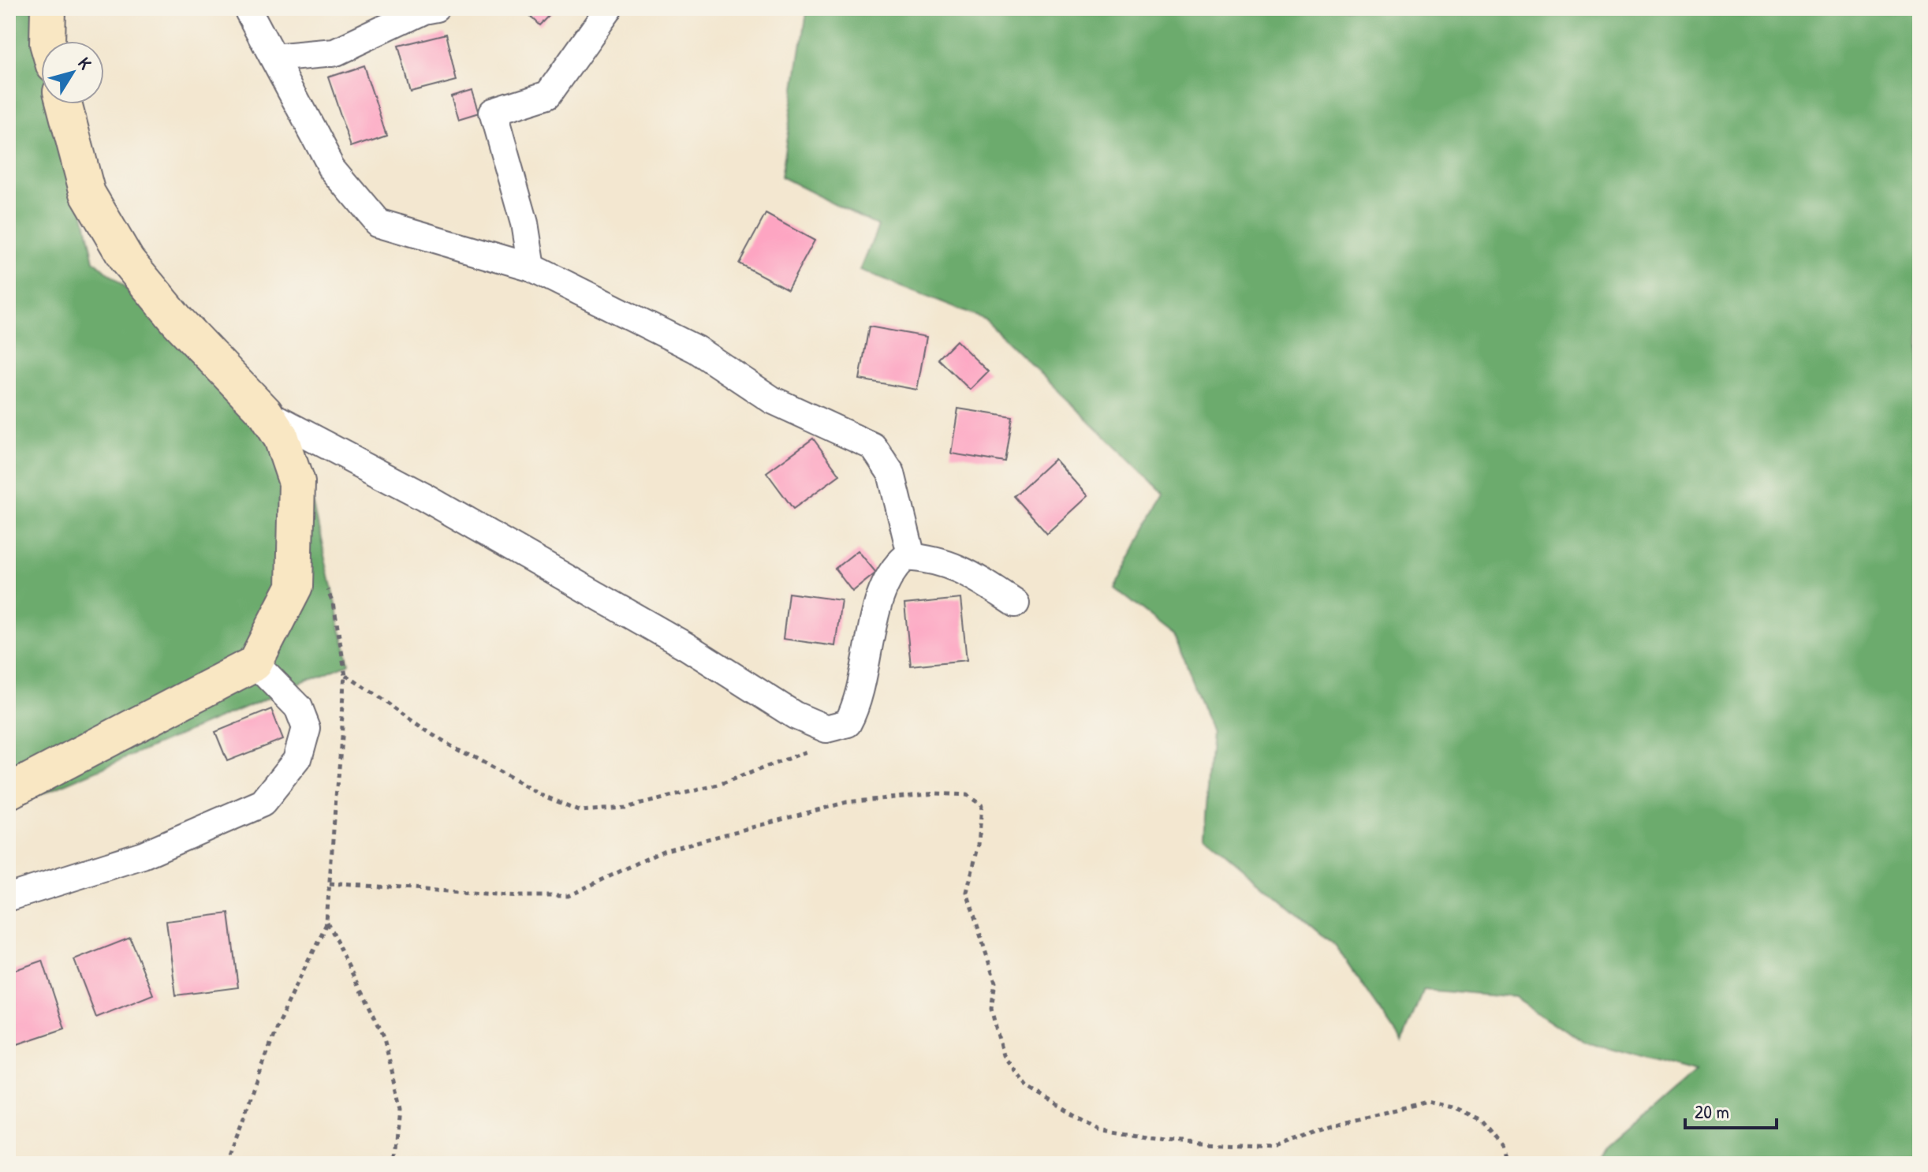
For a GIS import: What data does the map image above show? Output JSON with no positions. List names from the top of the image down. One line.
{"scale_bar":"20 m","north":"top right"}
